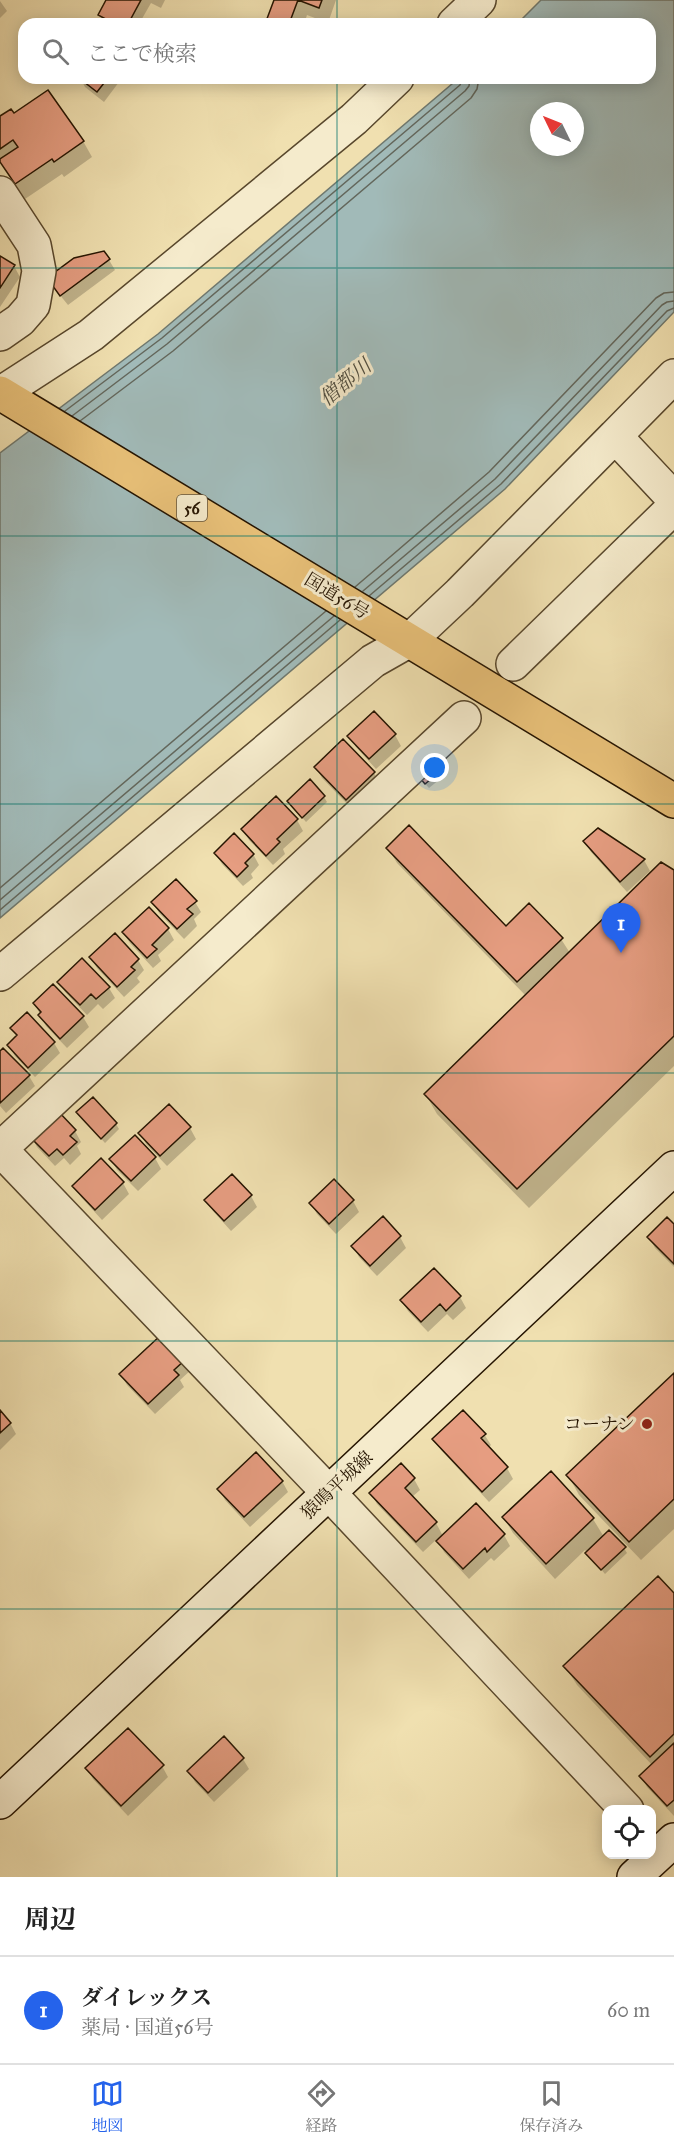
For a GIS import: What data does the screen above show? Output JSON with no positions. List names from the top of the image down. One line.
{"streets":{"highway":["56","国道56号"],"street":["猿鳴平城線"]},"water":["僧都川"],"places":["コーナン"],"north":"top left","page":{"search":"ここで検索","pins":"1","heading":"周辺","list":[{"mark":"1","name":"ダイレックス","note":"薬局 · 国道56号","value":"60 m"}],"nav":["地図","経路","保存済み"]}}
